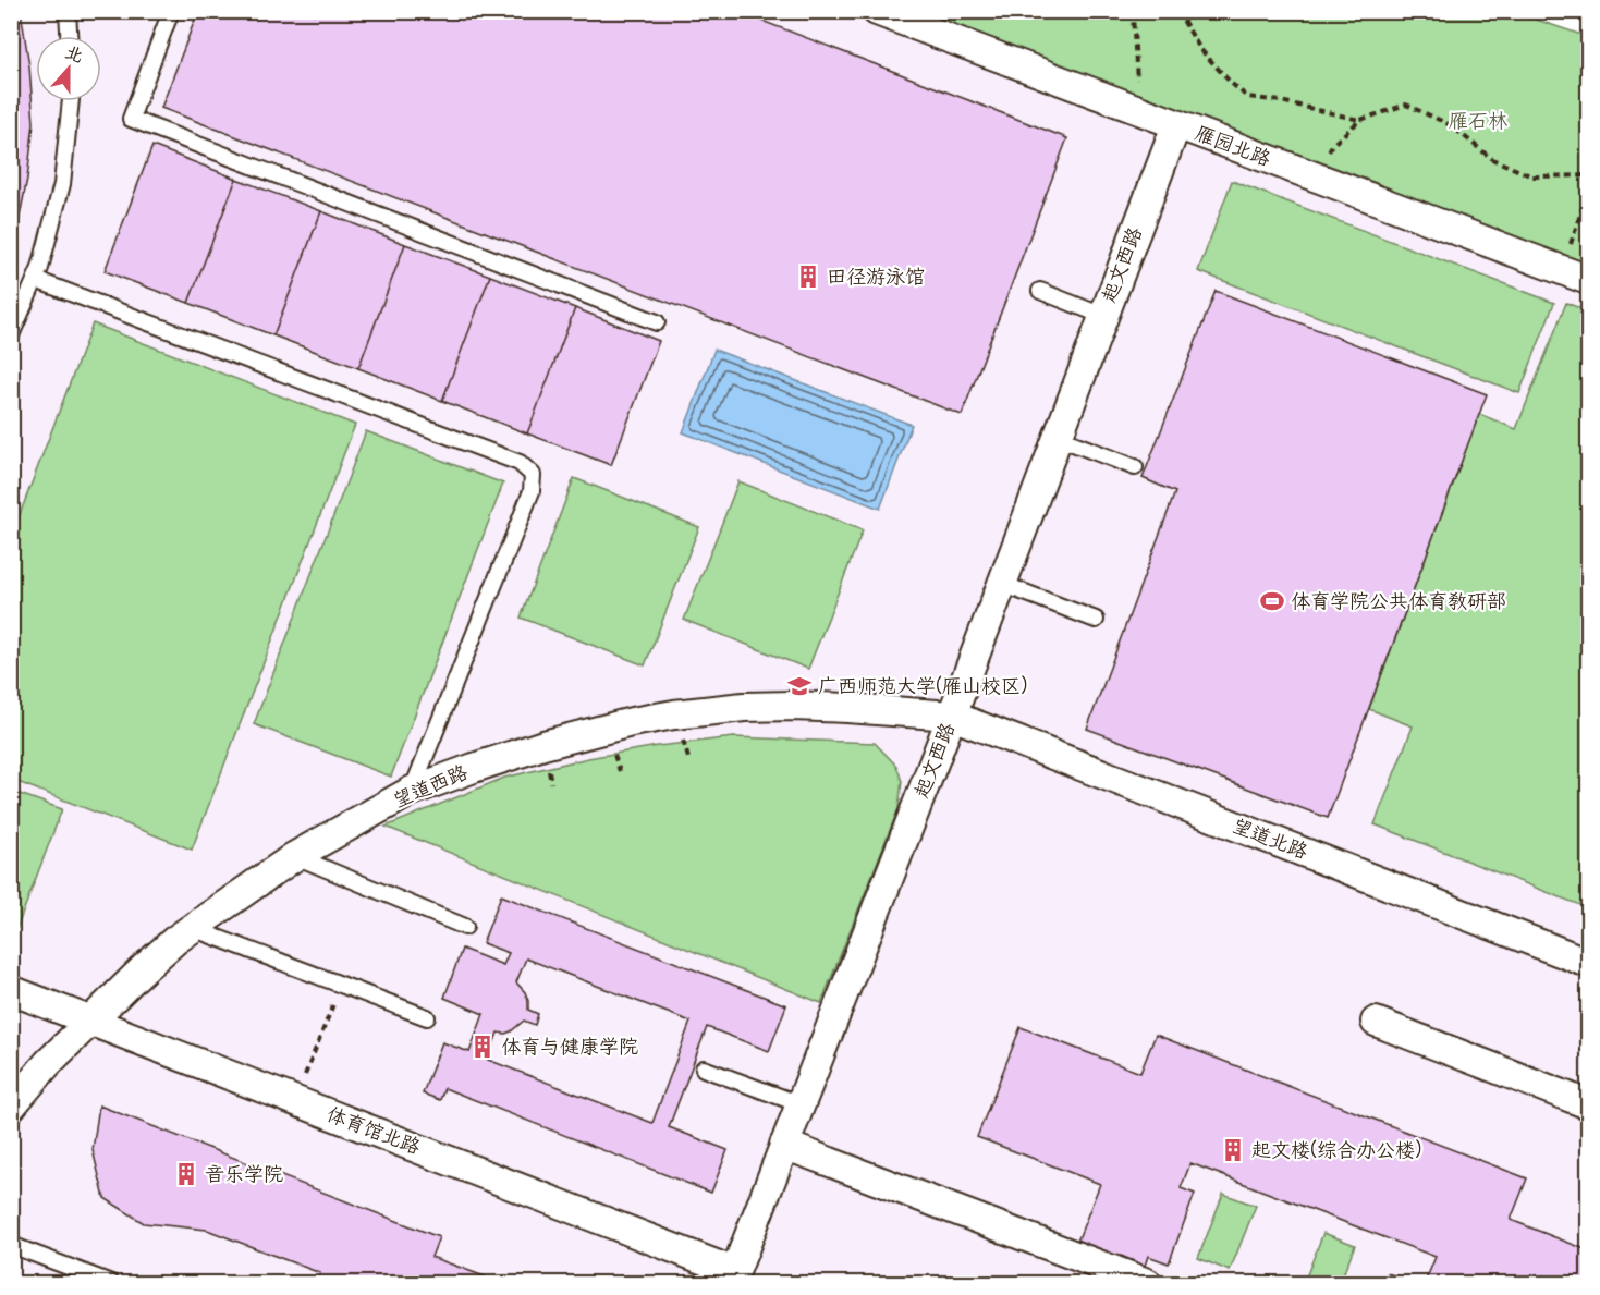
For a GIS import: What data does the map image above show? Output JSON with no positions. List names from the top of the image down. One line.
{"streets":{"street":["雁园北路","起文西路","望道西路","望道北路","体育馆北路"]},"crossings":[["雁园北路","起文西路"],["起文西路","望道西路"],["起文西路","望道北路"],["起文西路","体育馆北路"],["望道西路","望道北路"],["望道西路","体育馆北路"]],"parks":["雁石林"],"places":{"building":["田径游泳馆","体育与健康学院","起文楼(综合办公楼)","音乐学院"],"sports":["体育学院公共体育教研部"],"school or university":["广西师范大学(雁山校区)"]},"north":"top"}
